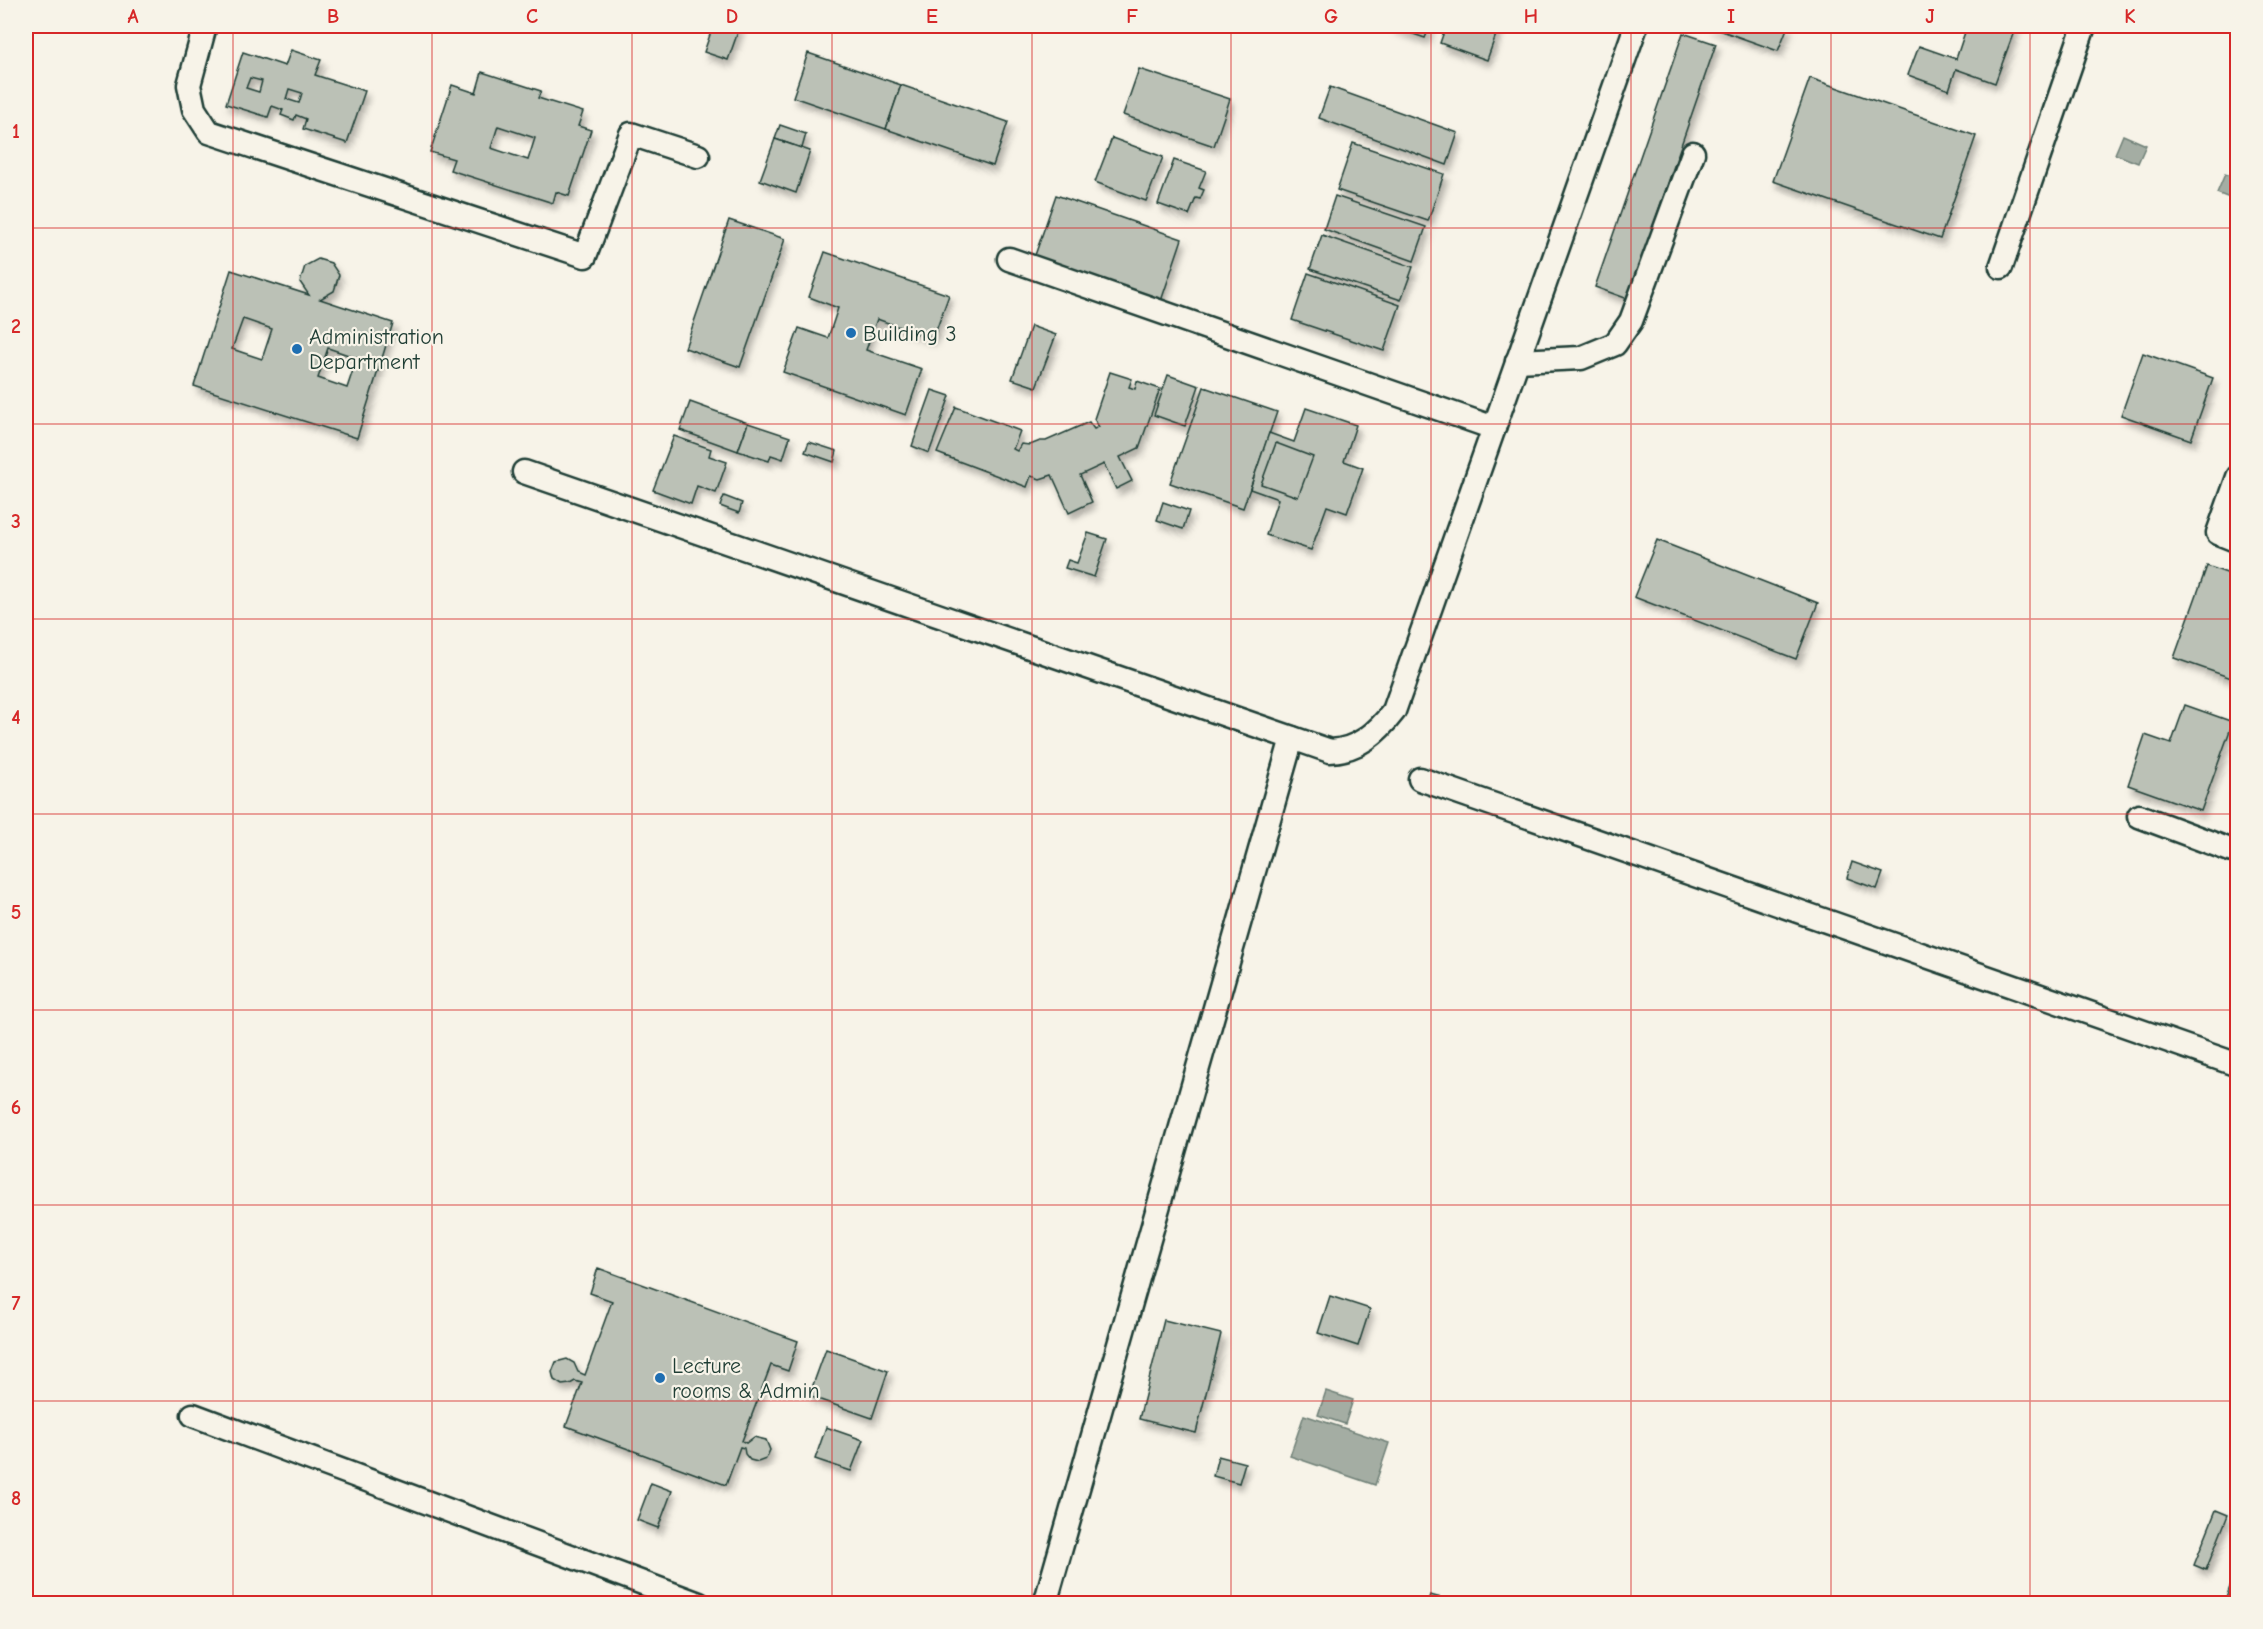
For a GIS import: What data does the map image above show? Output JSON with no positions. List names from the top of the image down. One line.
{"places":["Building 3","Administration Department","Lecture rooms & Admin"],"grid":{"columns":["A","B","C","D","E","F","G","H","I","J","K"],"rows":["1","2","3","4","5","6","7","8"]}}
